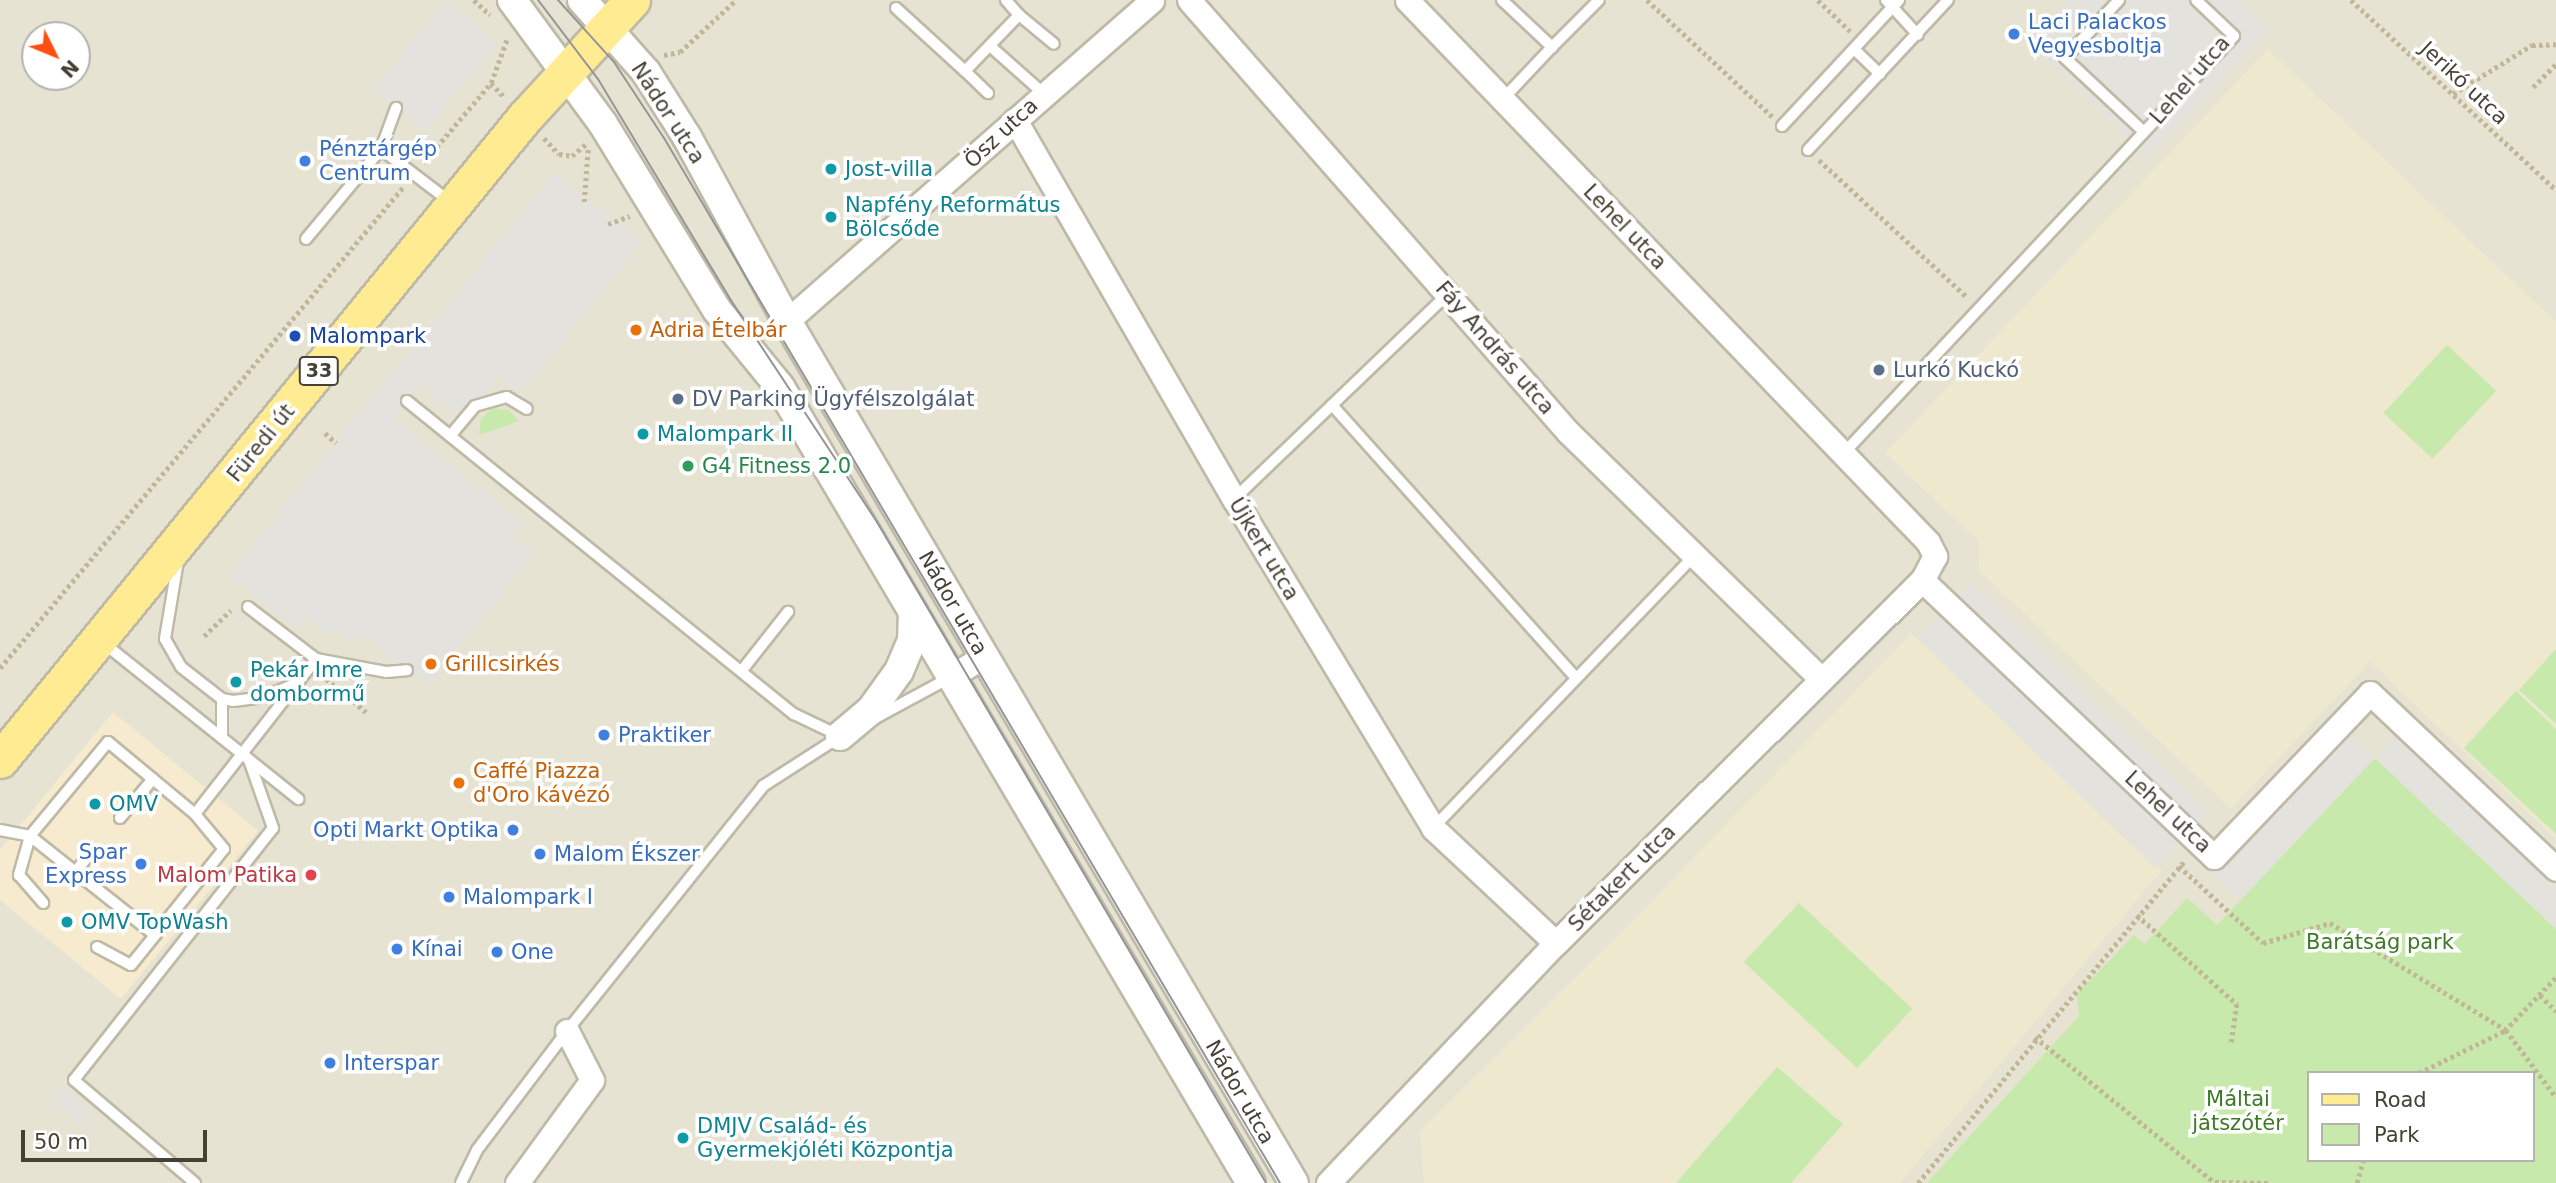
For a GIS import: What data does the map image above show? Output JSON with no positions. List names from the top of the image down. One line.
{"streets":{"main road":["33","Füredi út"],"street":["Lehel utca","Nádor utca","Ösz utca","Fáy András utca","Újkert utca","Sétakert utca"],"path":["Jerikó utca"]},"crossings":[["Lehel utca","Sétakert utca"],["Nádor utca","Ösz utca"],["Nádor utca","Füredi út"],["Ösz utca","Újkert utca"],["Fáy András utca","Sétakert utca"],["Újkert utca","Sétakert utca"]],"parks":["Barátság park","Máltai játszótér"],"places":["Laci Palackos Vegyesboltja","Pénztárgép Centrum","Jost-villa","Napfény Református Bölcsőde","Adria Ételbár","Malompark","Lurkó Kuckó","DV Parking Ügyfélszolgálat","Malompark II","G4 Fitness 2.0","Grillcsirkés","Pekár Imre dombormű","Praktiker","Caffé Piazza d'Oro kávézó","OMV","Opti Markt Optika","Malom Ékszer","Spar Express","Malom Patika","Malompark I","OMV TopWash","Kínai","One","Interspar","DMJV Család- és Gyermekjóléti Központja"],"legend":["Road","Park"],"scale_bar":"50 m","north":"bottom right"}
